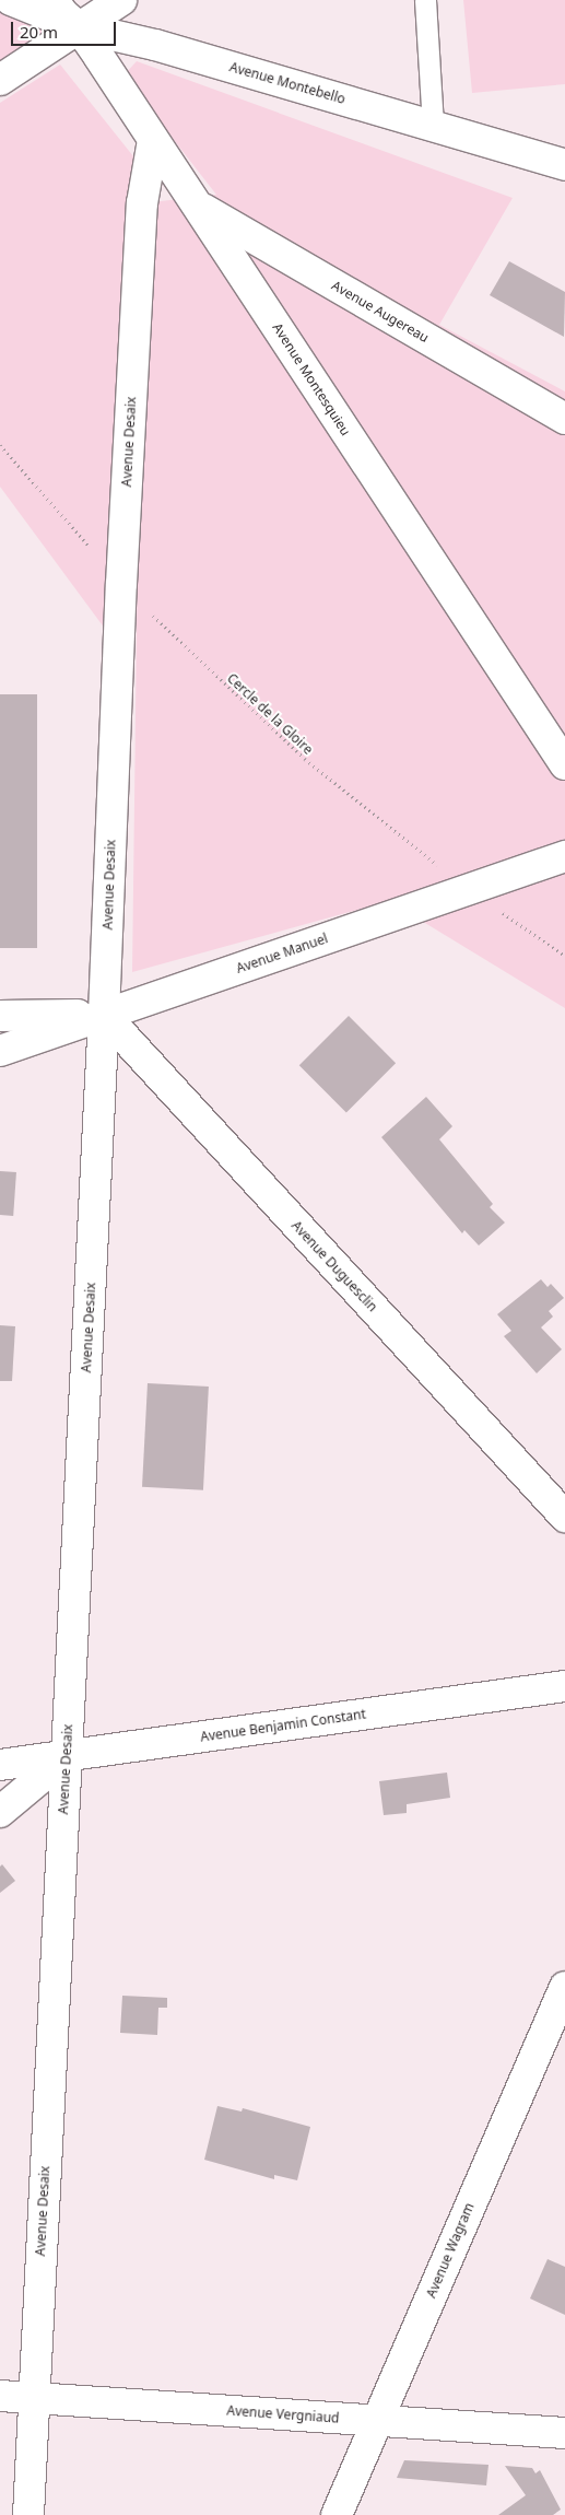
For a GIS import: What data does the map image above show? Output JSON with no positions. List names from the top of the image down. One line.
{"streets":{"street":["Avenue Montebello","Avenue Augereau","Avenue Montesquieu","Avenue Desaix","Avenue Manuel","Avenue Duguesclin","Avenue Benjamin Constant","Avenue Wagram","Avenue Vergniaud"],"path":["Cercle de la Gloire"]},"crossings":[["Avenue Montebello","Avenue Montesquieu"],["Avenue Augereau","Avenue Montesquieu"],["Avenue Montesquieu","Avenue Desaix"],["Avenue Desaix","Cercle de la Gloire"],["Avenue Desaix","Avenue Manuel"],["Avenue Desaix","Avenue Duguesclin"],["Avenue Desaix","Avenue Benjamin Constant"],["Avenue Desaix","Avenue Vergniaud"],["Cercle de la Gloire","Avenue Manuel"],["Avenue Manuel","Avenue Duguesclin"],["Avenue Wagram","Avenue Vergniaud"]],"scale_bar":"20 m"}
